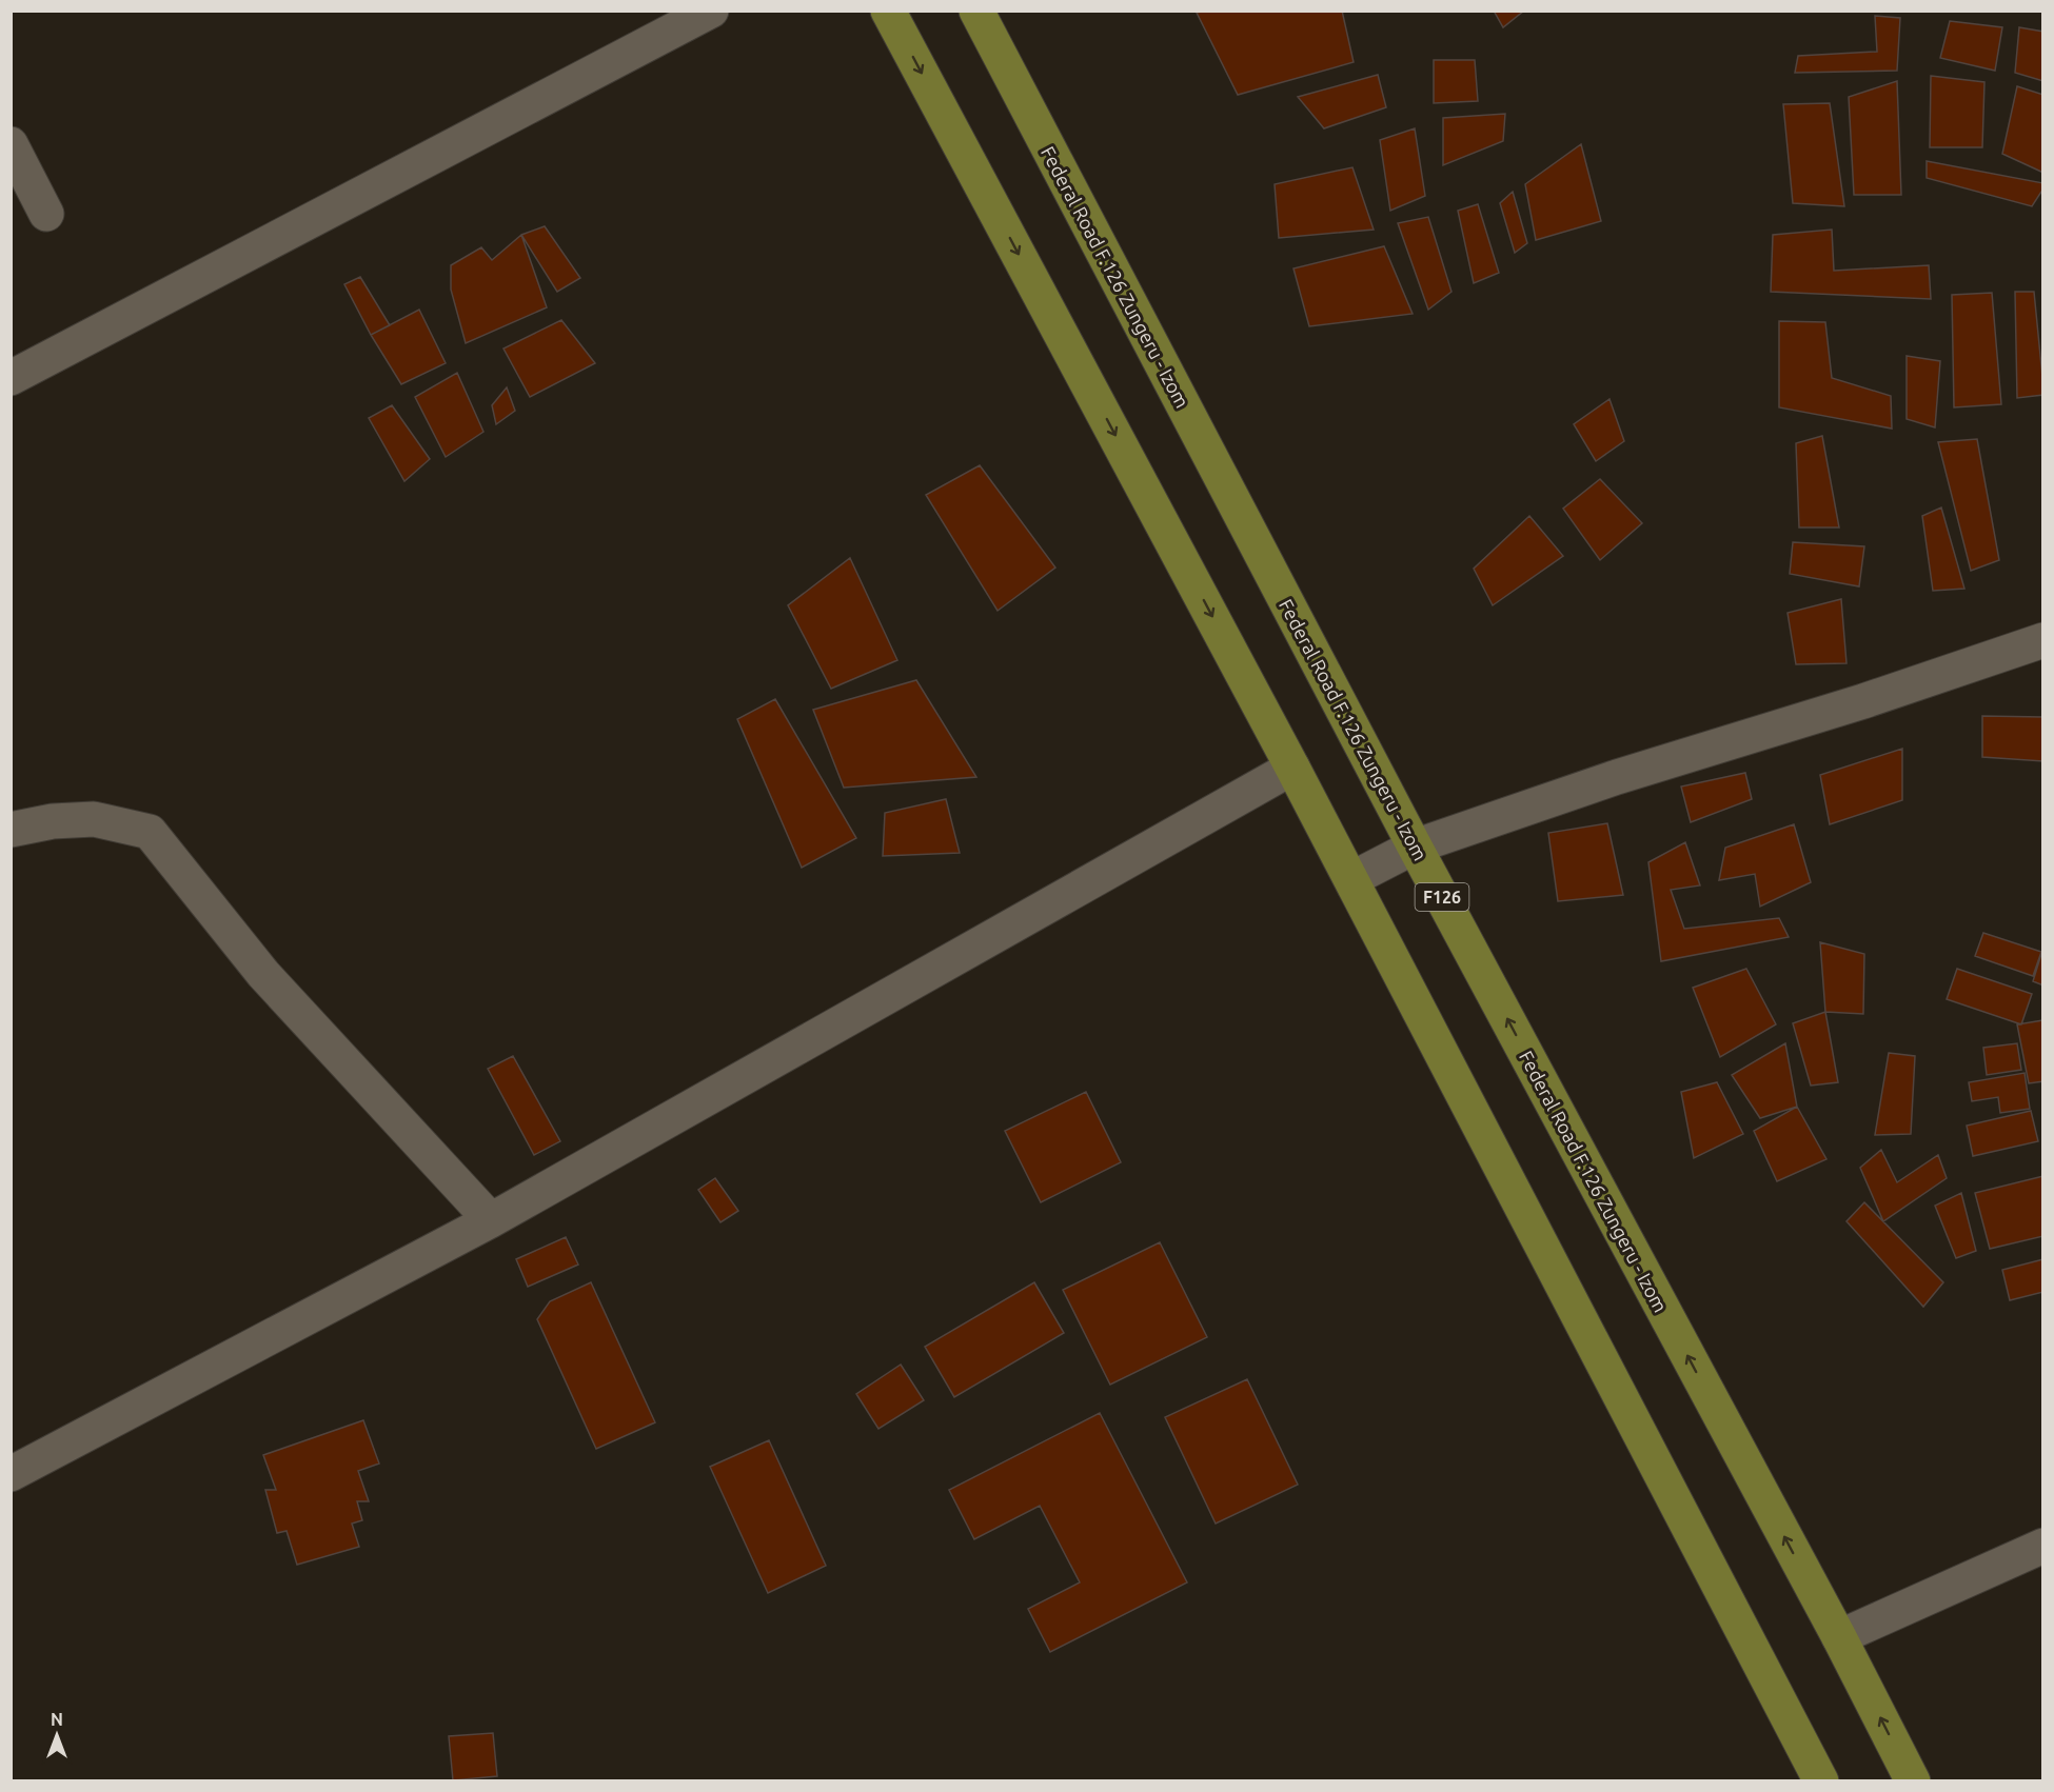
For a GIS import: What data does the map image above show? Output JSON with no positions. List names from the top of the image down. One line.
{"streets":{"main road":["Federal Road F.126 Zungeru - Izom","F126"]},"north":"top"}
